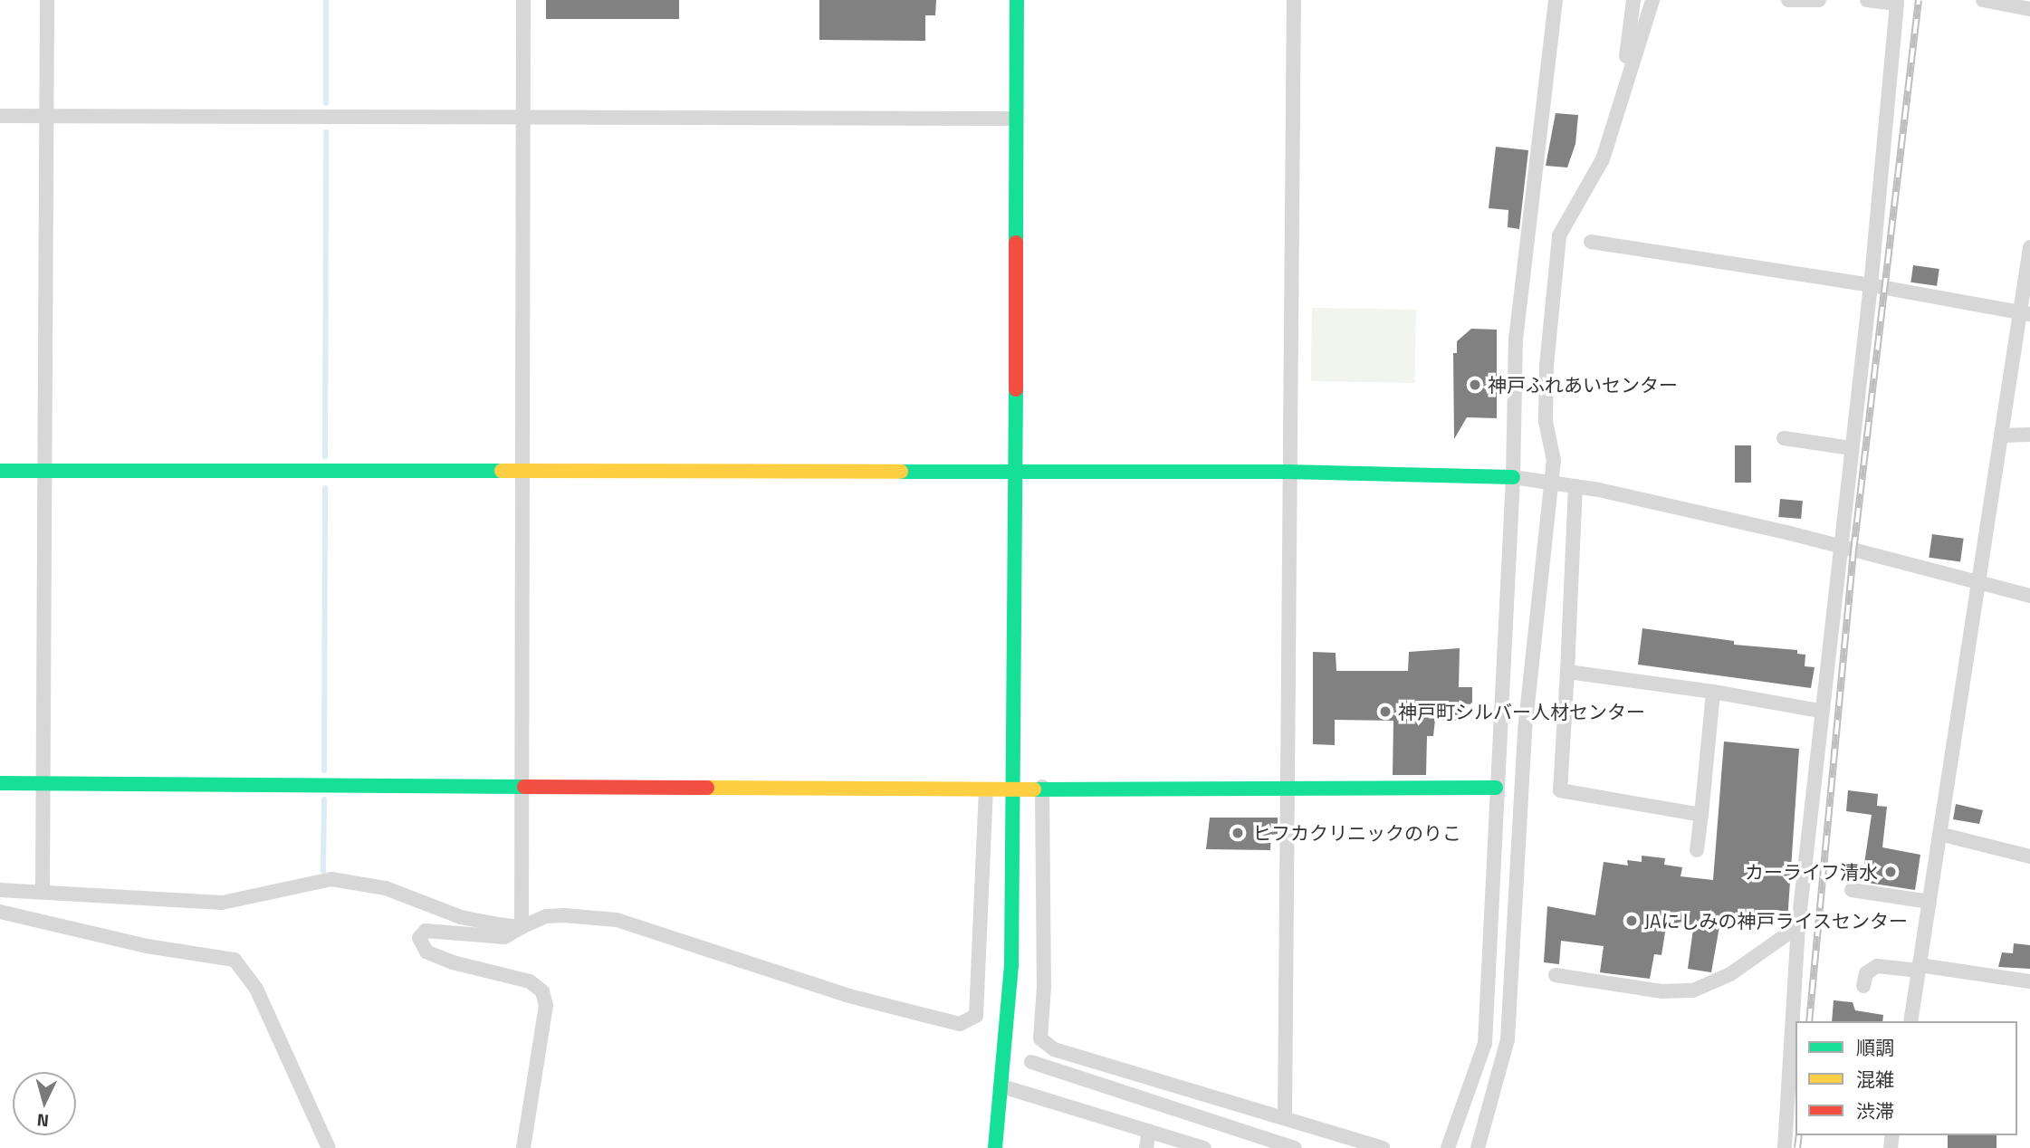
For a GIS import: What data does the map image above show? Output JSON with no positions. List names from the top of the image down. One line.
{"places":["神戸ふれあいセンター","神戸町シルバー人材センター","ヒフカクリニックのりこ","カーライフ清水","JAにしみの神戸ライスセンター"],"legend":["順調","混雑","渋滞"],"north":"bottom"}
